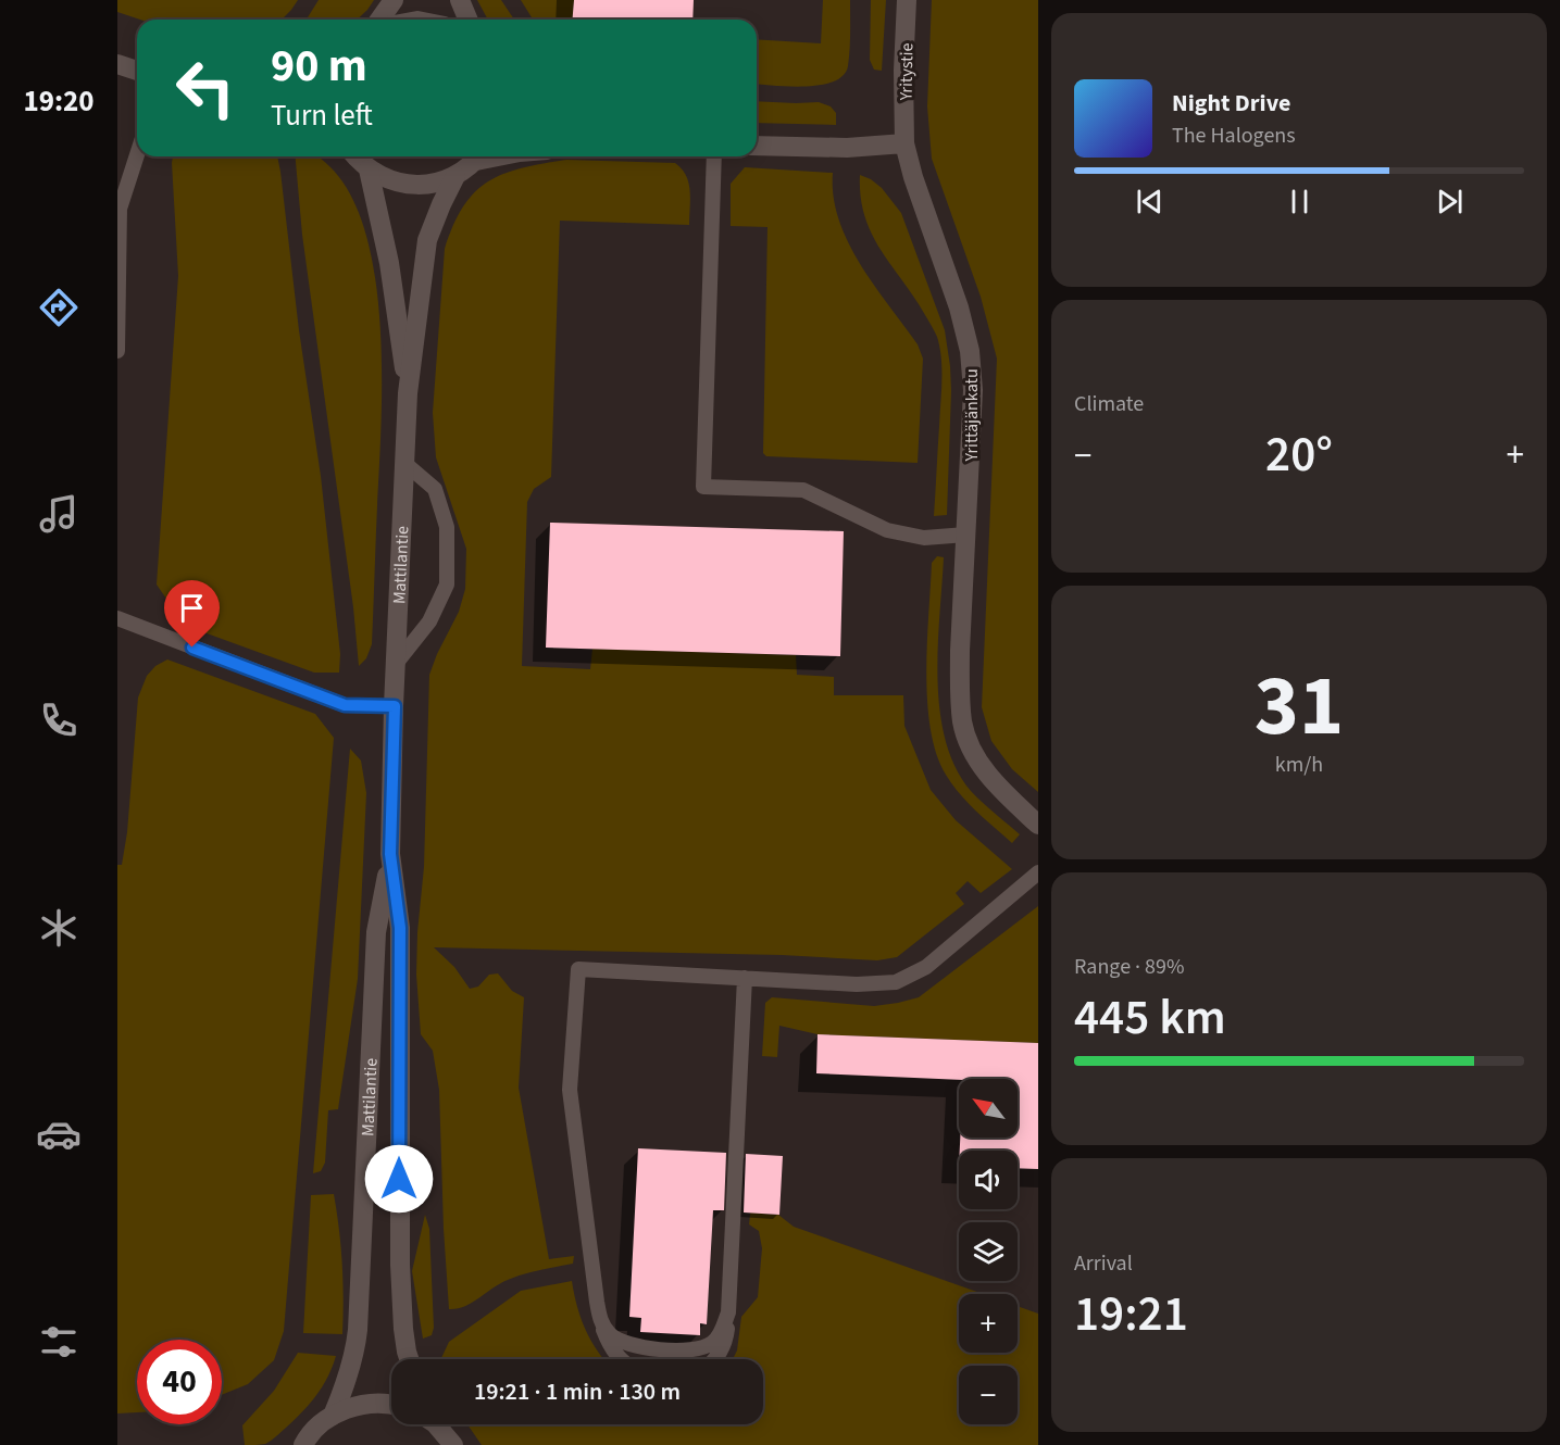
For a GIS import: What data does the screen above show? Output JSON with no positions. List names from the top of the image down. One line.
{"streets":{"street":["Yritystie","Yrittäjänkatu","Mattilantie"]},"crossings":[["Yritystie","Yrittäjänkatu"]],"north":"top left","page":{"tabs":"19:20","turn":["90 m","Turn left"],"song":["Night Drive","The Halogens"],"tile":["Climate",["31","km/h"],["Range · 89%","445 km"],["Arrival","19:21"]],"heat":["−","20°","+"],"map_buttons":["+","−"],"limit":"40","trip":"19:21 · 1 min · 130 m"}}
